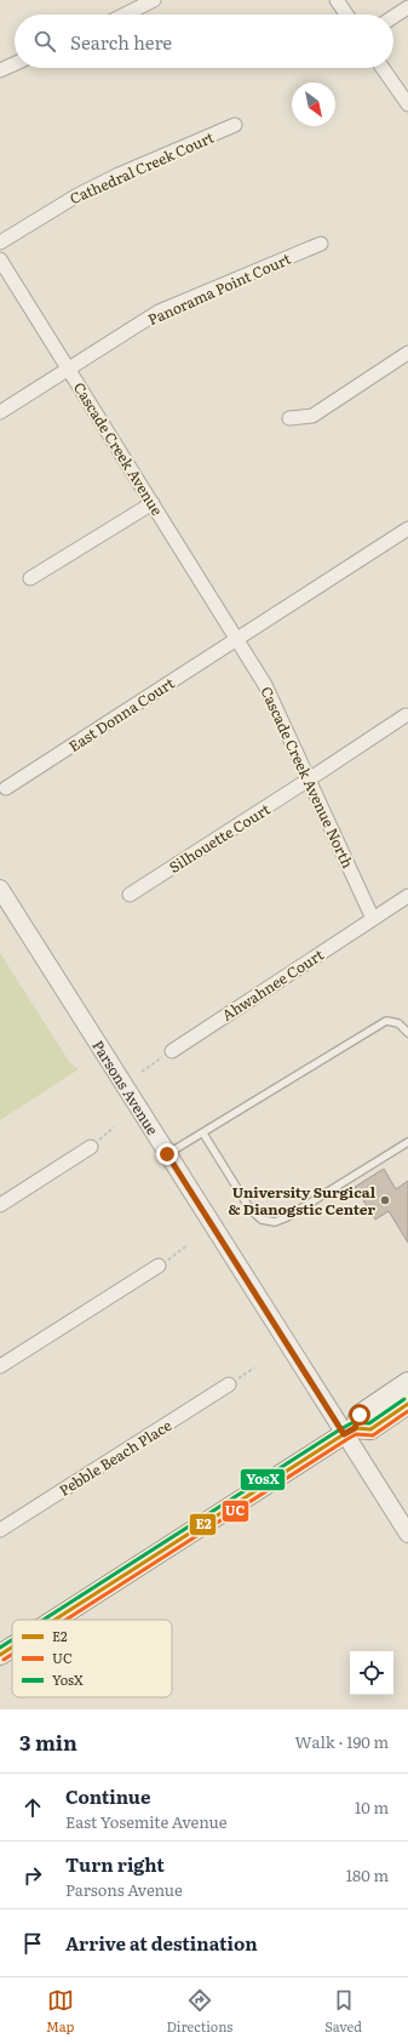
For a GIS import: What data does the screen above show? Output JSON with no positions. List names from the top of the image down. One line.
{"streets":{"street":["Cathedral Creek Court","Panorama Point Court","Cascade Creek Avenue","East Donna Court","Cascade Creek Avenue North","Silhouette Court","Ahwahnee Court","Parsons Avenue","Pebble Beach Place"]},"crossings":[["Panorama Point Court","Cascade Creek Avenue"],["Cascade Creek Avenue","East Donna Court"],["Cascade Creek Avenue","Cascade Creek Avenue North"],["East Donna Court","Cascade Creek Avenue North"],["Cascade Creek Avenue North","Silhouette Court"],["Cascade Creek Avenue North","Ahwahnee Court"]],"places":["University Surgical & Dianogstic Center"],"lines":["transit line YosX","transit line E2","transit line UC"],"legend":["E2","UC","YosX"],"north":"bottom right","page":{"search":"Search here","heading":["3 min","Walk · 190 m"],"list":[["Continue","East Yosemite Avenue","10 m"],["Turn right","Parsons Avenue","180 m"],"Arrive at destination"],"nav":["Map","Directions","Saved"]}}
